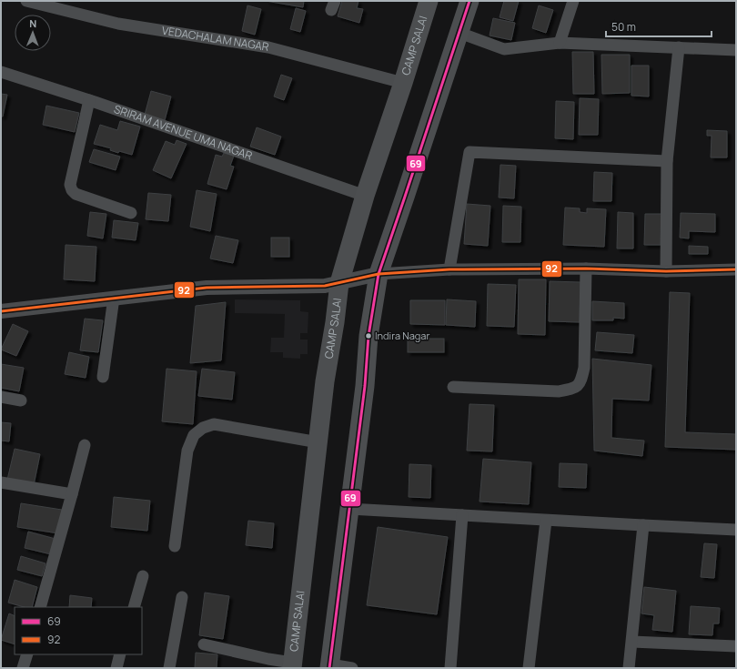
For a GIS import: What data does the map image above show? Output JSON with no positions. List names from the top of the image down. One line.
{"streets":{"main road":["CAMP SALAI"],"street":["VEDACHALAM NAGAR","SRIRAM AVENUE UMA NAGAR"]},"crossings":[["VEDACHALAM NAGAR","CAMP SALAI"],["CAMP SALAI","SRIRAM AVENUE UMA NAGAR"]],"places":["Indira Nagar"],"lines":["transit line 69","transit line 92"],"legend":["69","92"],"scale_bar":"50 m","north":"top"}
